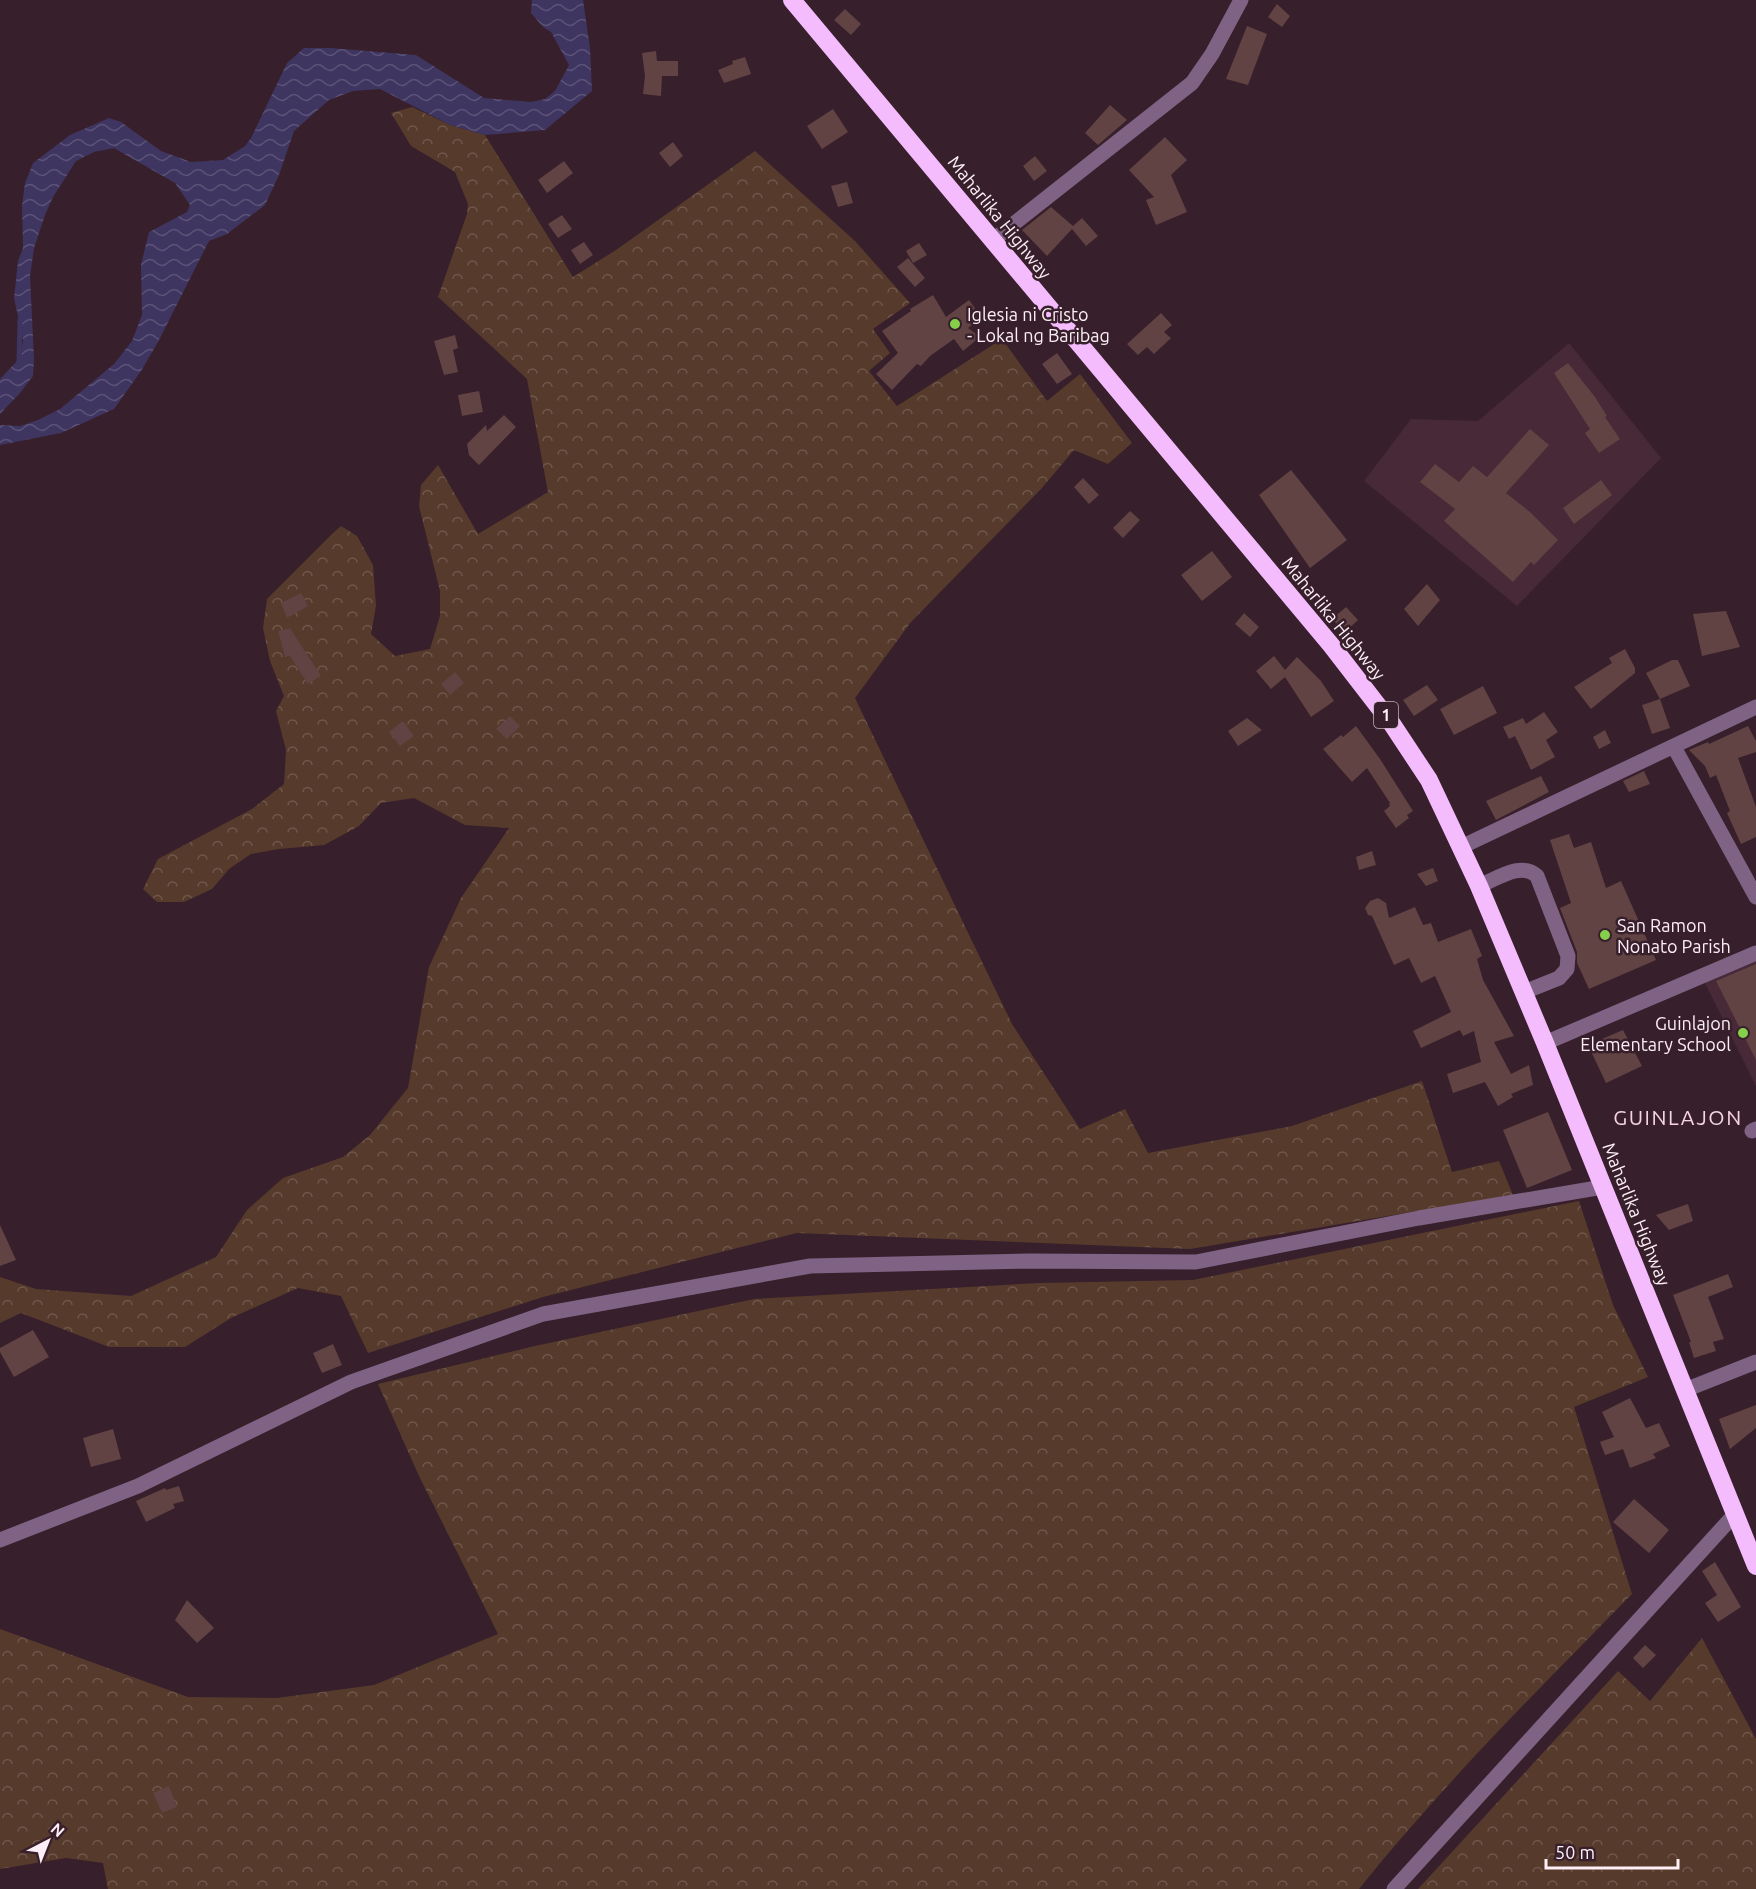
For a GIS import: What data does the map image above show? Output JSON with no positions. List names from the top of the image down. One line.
{"streets":{"highway":["Maharlika Highway","1"]},"districts":["GUINLAJON"],"places":["Iglesia ni Cristo - Lokal ng Baribag","San Ramon Nonato Parish","Guinlajon Elementary School"],"scale_bar":"50 m","north":"top right"}
